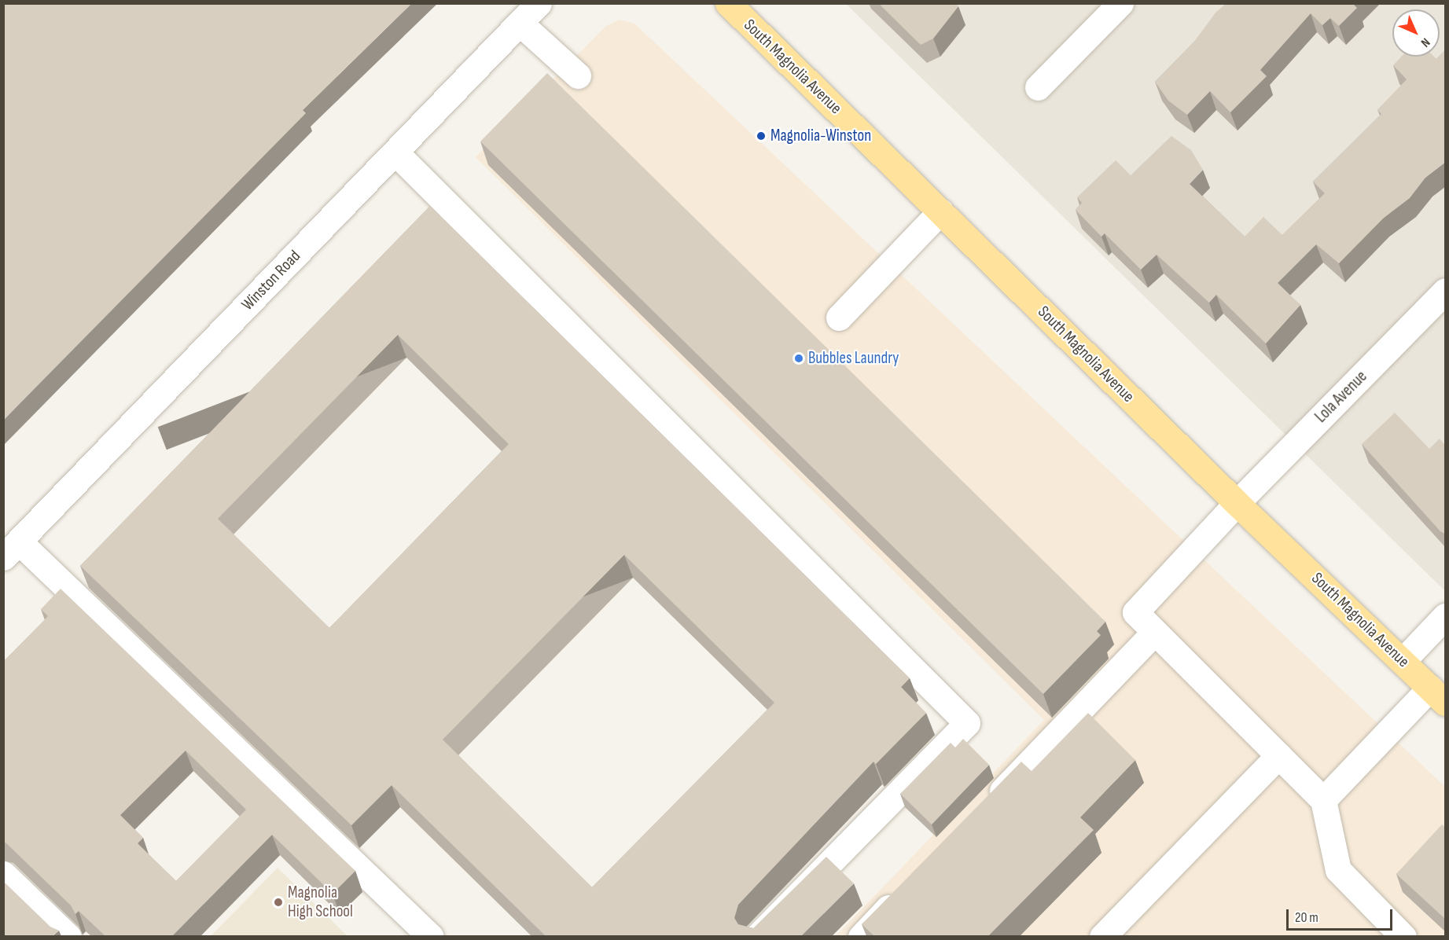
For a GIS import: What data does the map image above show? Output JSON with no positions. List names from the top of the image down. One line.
{"streets":{"main road":["South Magnolia Avenue"],"street":["Winston Road","Lola Avenue"]},"crossings":[["South Magnolia Avenue","Lola Avenue"]],"places":["Magnolia-Winston","Bubbles Laundry","Magnolia High School"],"scale_bar":"20 m","north":"bottom right"}
